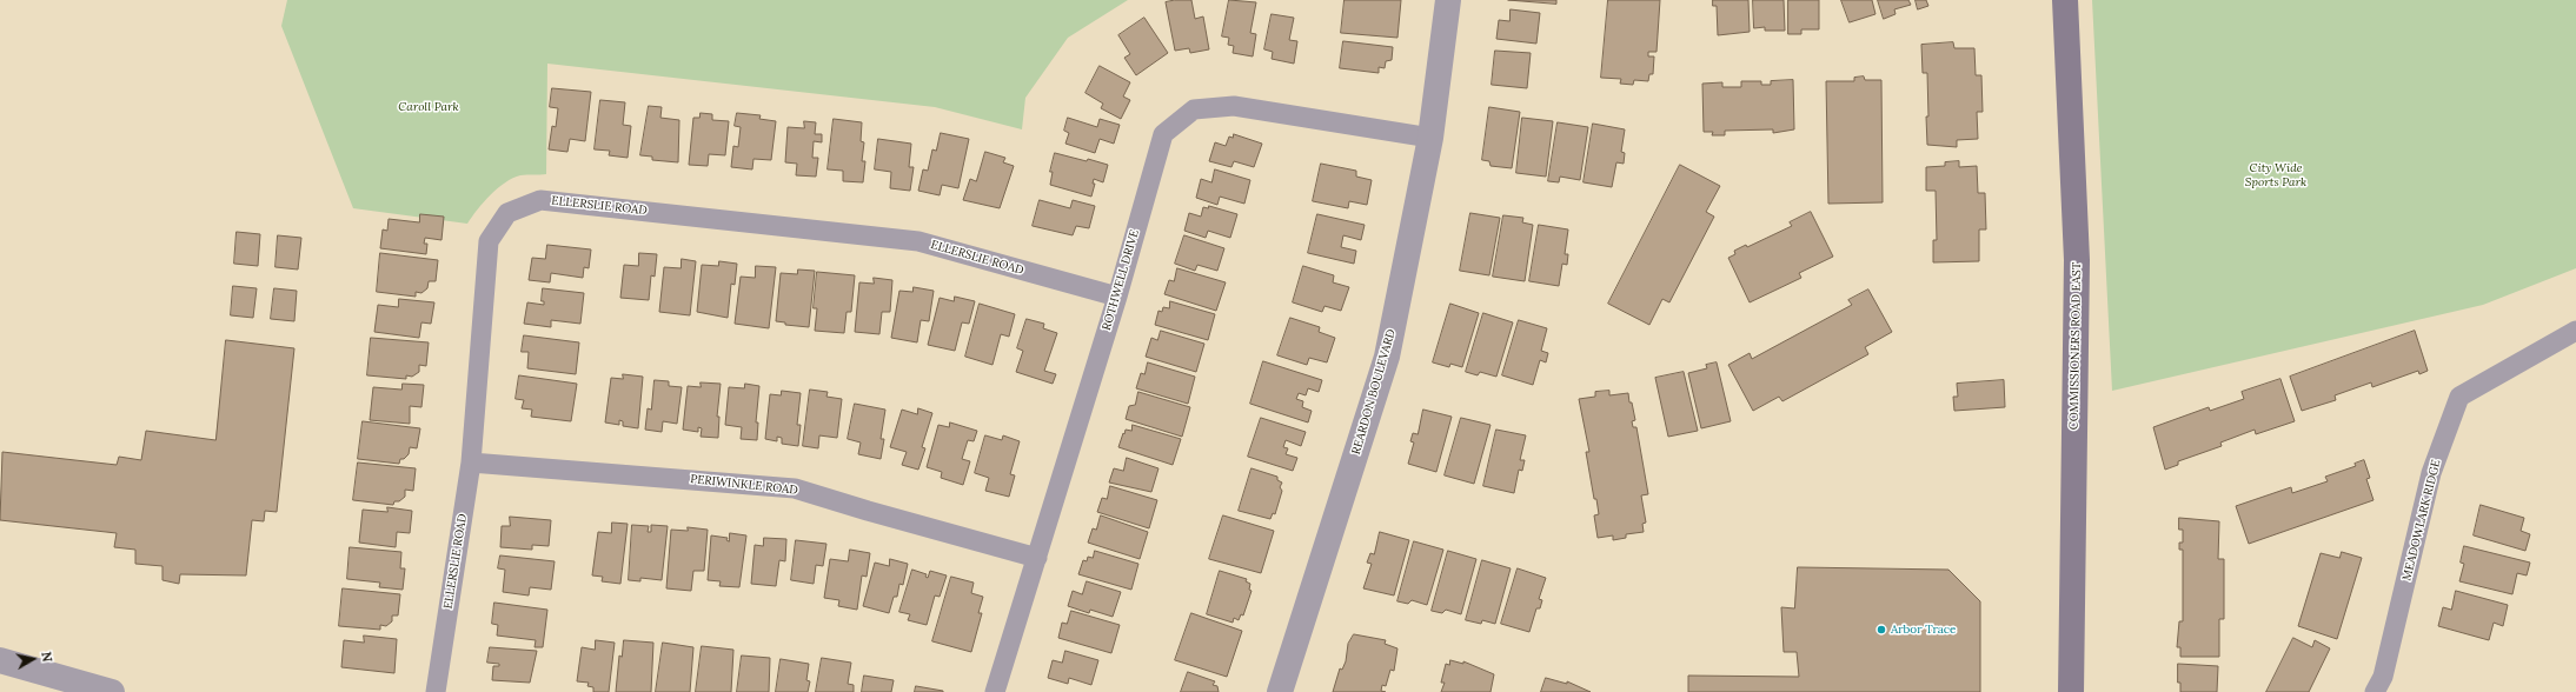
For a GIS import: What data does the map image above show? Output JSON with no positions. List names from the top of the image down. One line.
{"streets":{"main road":["COMMISSIONERS ROAD EAST"],"street":["ELLERSLIE ROAD","ROTHWELL DRIVE","REARDON BOULEVARD","PERIWINKLE ROAD","MEADOWLARK RIDGE"]},"crossings":[["ELLERSLIE ROAD","ROTHWELL DRIVE"],["ELLERSLIE ROAD","PERIWINKLE ROAD"],["ROTHWELL DRIVE","REARDON BOULEVARD"],["ROTHWELL DRIVE","PERIWINKLE ROAD"]],"parks":["Caroll Park","City Wide Sports Park"],"places":["Arbor Trace"],"north":"right"}
